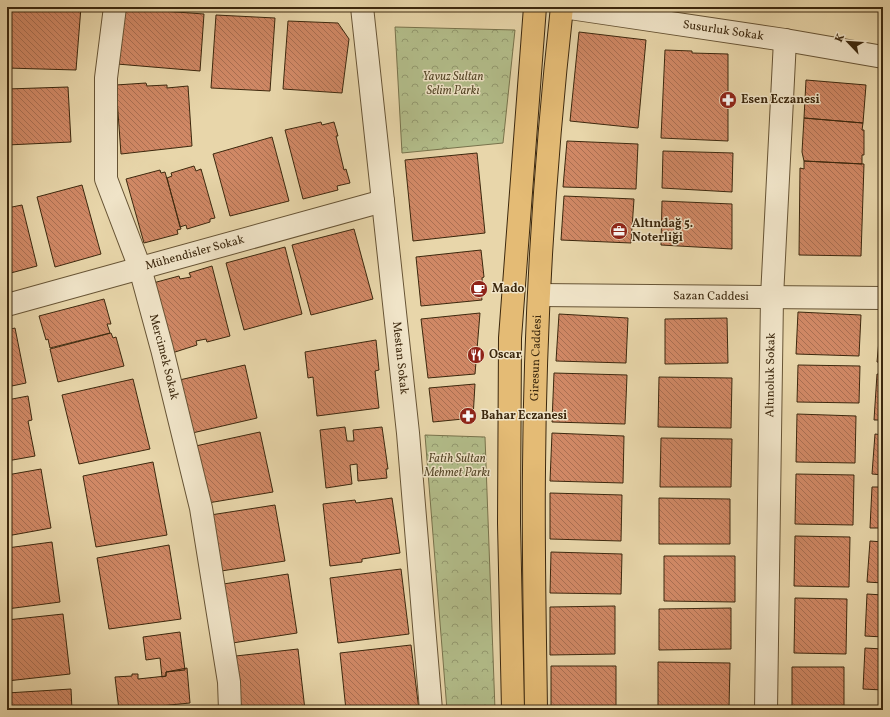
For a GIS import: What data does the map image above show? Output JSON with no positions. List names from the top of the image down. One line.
{"streets":{"main road":["Giresun Caddesi"],"street":["Susurluk Sokak","Mühendisler Sokak","Sazan Caddesi","Mercimek Sokak","Mestan Sokak","Altınoluk Sokak"]},"crossings":[["Susurluk Sokak","Giresun Caddesi"],["Susurluk Sokak","Altınoluk Sokak"],["Mühendisler Sokak","Mercimek Sokak"],["Mühendisler Sokak","Mestan Sokak"],["Sazan Caddesi","Giresun Caddesi"],["Sazan Caddesi","Altınoluk Sokak"]],"parks":["Yavuz Sultan Selim Parkı","Fatih Sultan Mehmet Parkı"],"places":{"pharmacy":["Esen Eczanesi","Bahar Eczanesi"],"office":["Altındağ 5. Noterliği"],"cafe":["Mado"],"restaurant":["Oscar"]},"north":"top left"}
